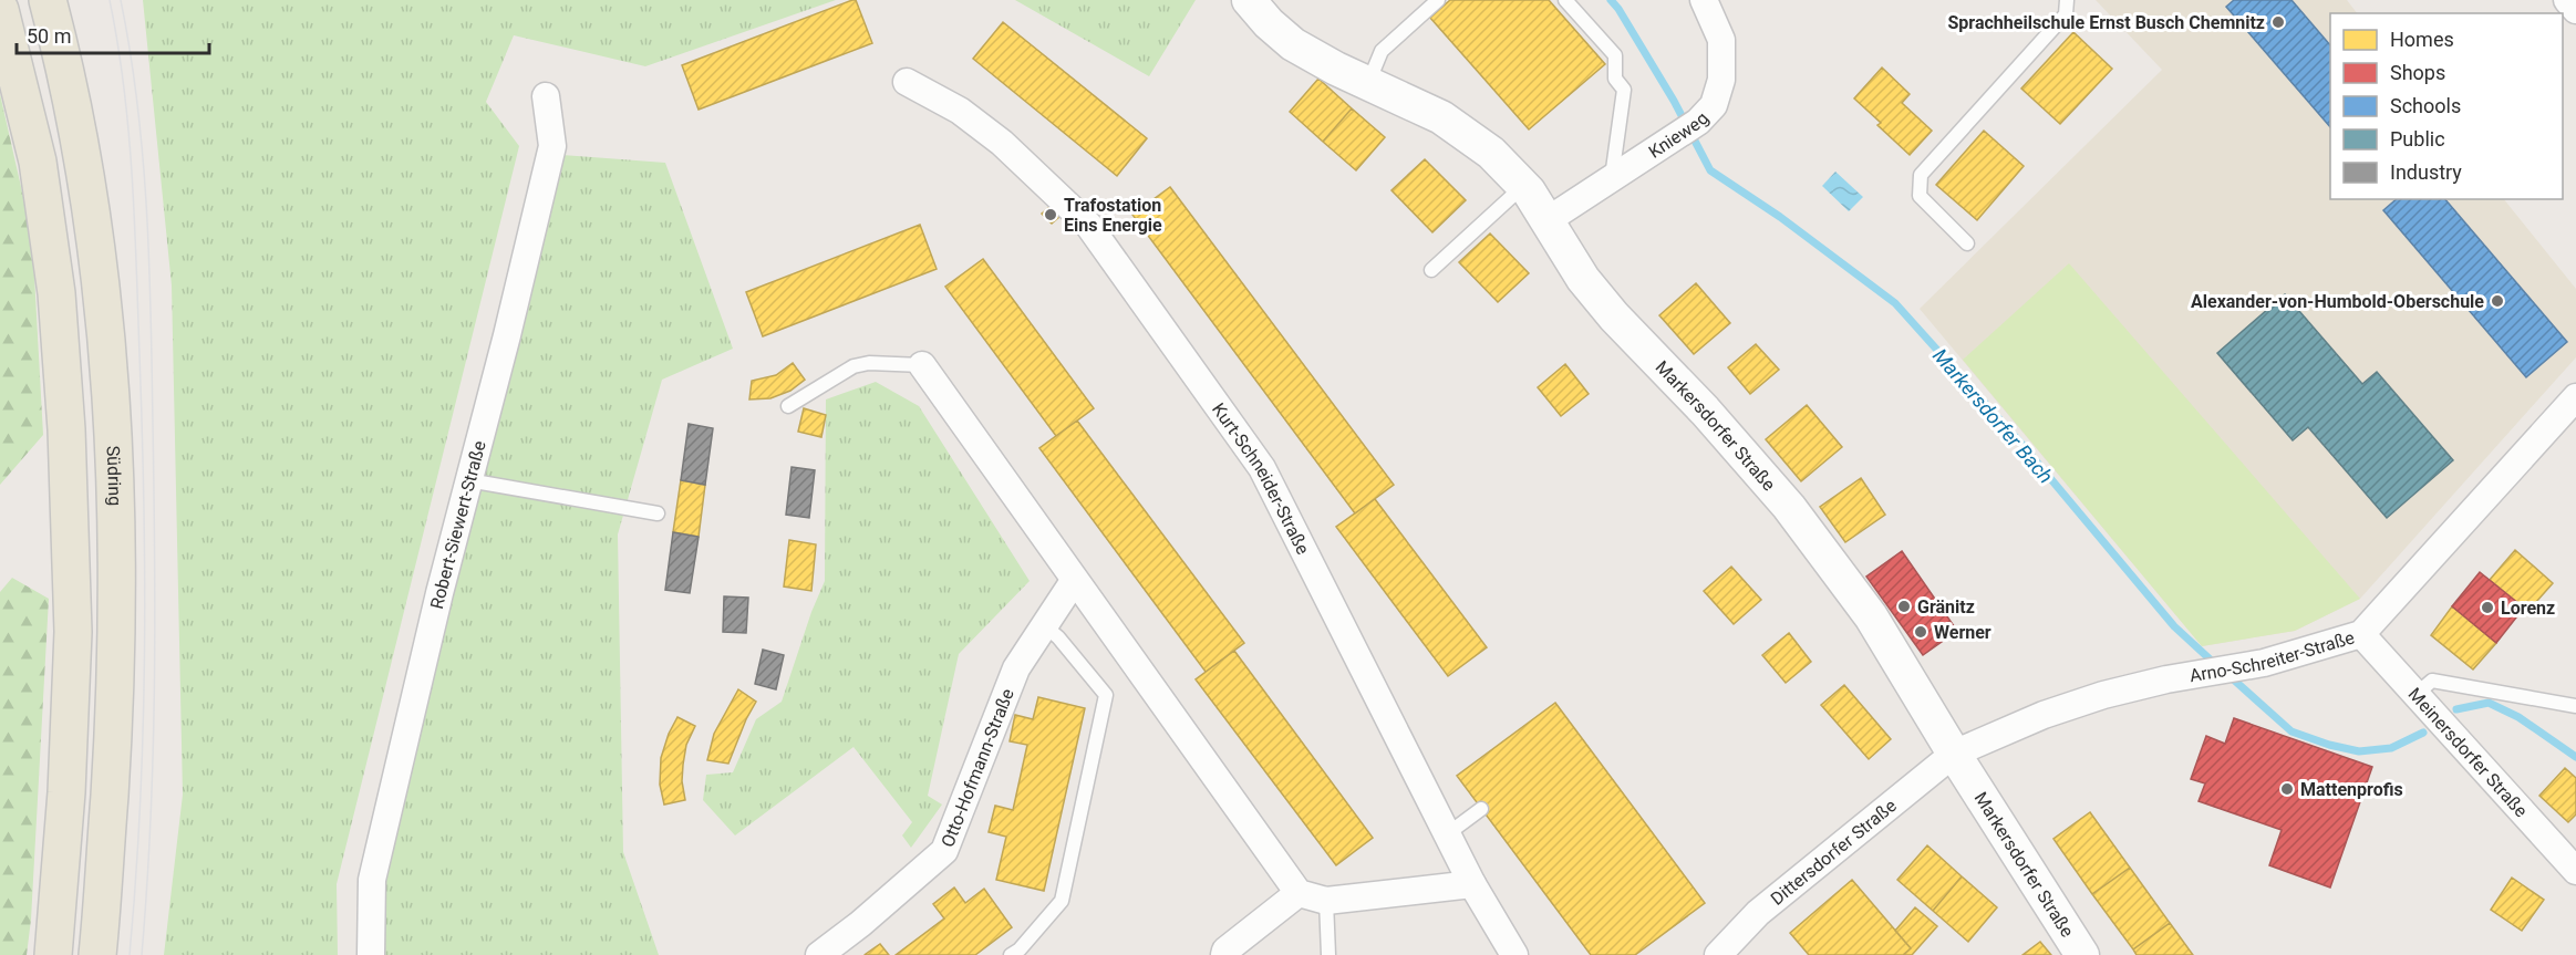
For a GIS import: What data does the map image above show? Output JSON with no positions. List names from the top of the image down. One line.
{"streets":{"main road":["Südring"],"street":["Knieweg","Markersdorfer Straße","Kurt-Schneider-Straße","Robert-Siewert-Straße","Arno-Schreiter-Straße","Meinersdorfer Straße","Otto-Hofmann-Straße","Dittersdorfer Straße"]},"crossings":[["Knieweg","Markersdorfer Straße"],["Markersdorfer Straße","Arno-Schreiter-Straße"],["Markersdorfer Straße","Dittersdorfer Straße"],["Arno-Schreiter-Straße","Meinersdorfer Straße"],["Arno-Schreiter-Straße","Dittersdorfer Straße"]],"water":["Markersdorfer Bach"],"places":["Sprachheilschule Ernst Busch Chemnitz","Trafostation Eins Energie","Alexander-von-Humbold-Oberschule","Gränitz","Lorenz","Werner","Mattenprofis"],"legend":["Homes","Shops","Schools","Public","Industry"],"scale_bar":"50 m"}
